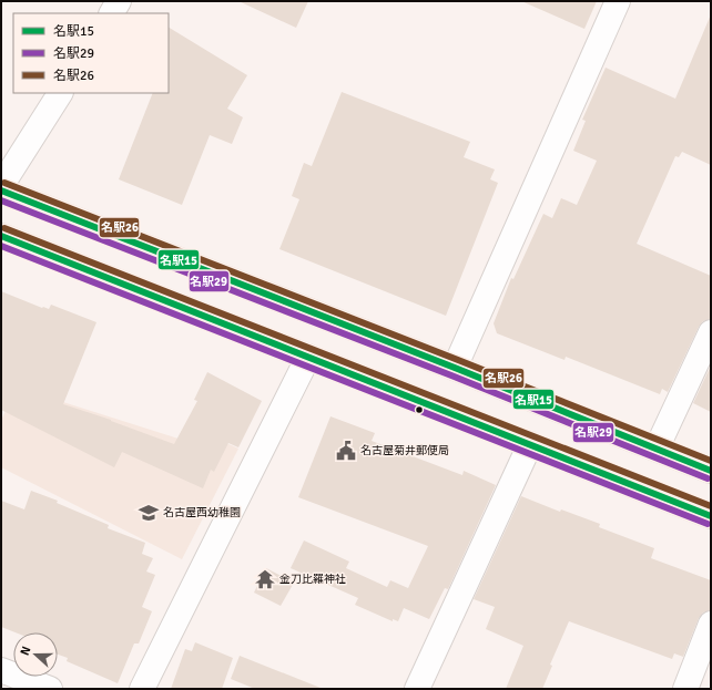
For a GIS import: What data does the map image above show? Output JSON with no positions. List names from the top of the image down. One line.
{"places":{"public building":["名古屋菊井郵便局"],"school or university":["名古屋西幼稚園"],"temple":["金刀比羅神社"]},"lines":["transit line 名駅26","transit line 名駅15","transit line 名駅29"],"legend":["名駅15","名駅29","名駅26"],"north":"left"}
